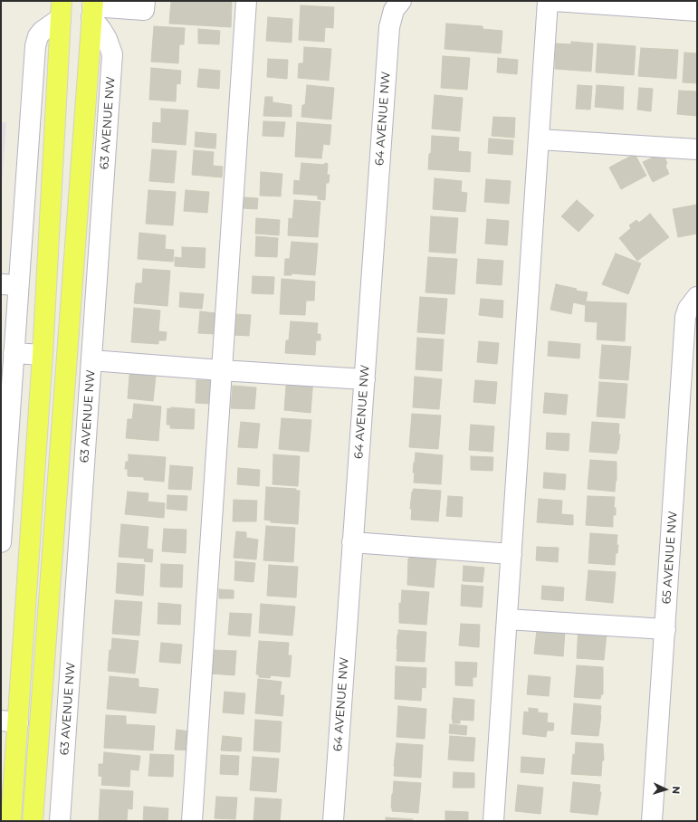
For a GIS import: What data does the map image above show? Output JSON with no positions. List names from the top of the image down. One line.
{"streets":{"main road":["63 AVENUE NW"],"street":["64 AVENUE NW","65 AVENUE NW"]},"north":"right"}
